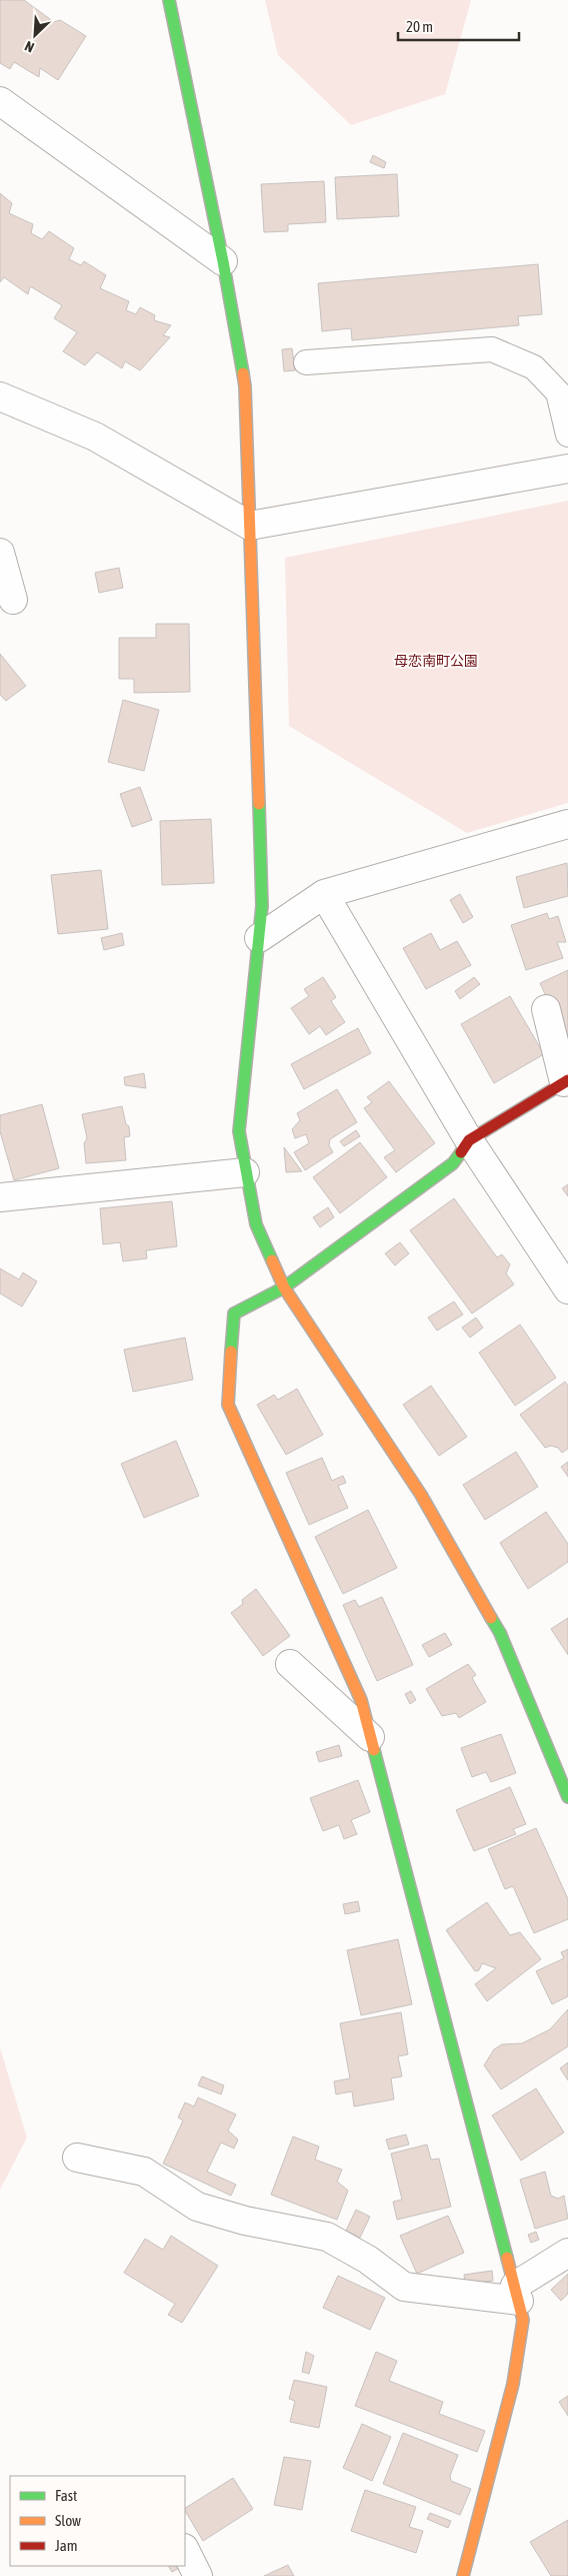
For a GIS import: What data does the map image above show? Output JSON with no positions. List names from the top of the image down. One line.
{"parks":["母恋南町公園"],"legend":["Fast","Slow","Jam"],"scale_bar":"20 m","north":"bottom left"}
